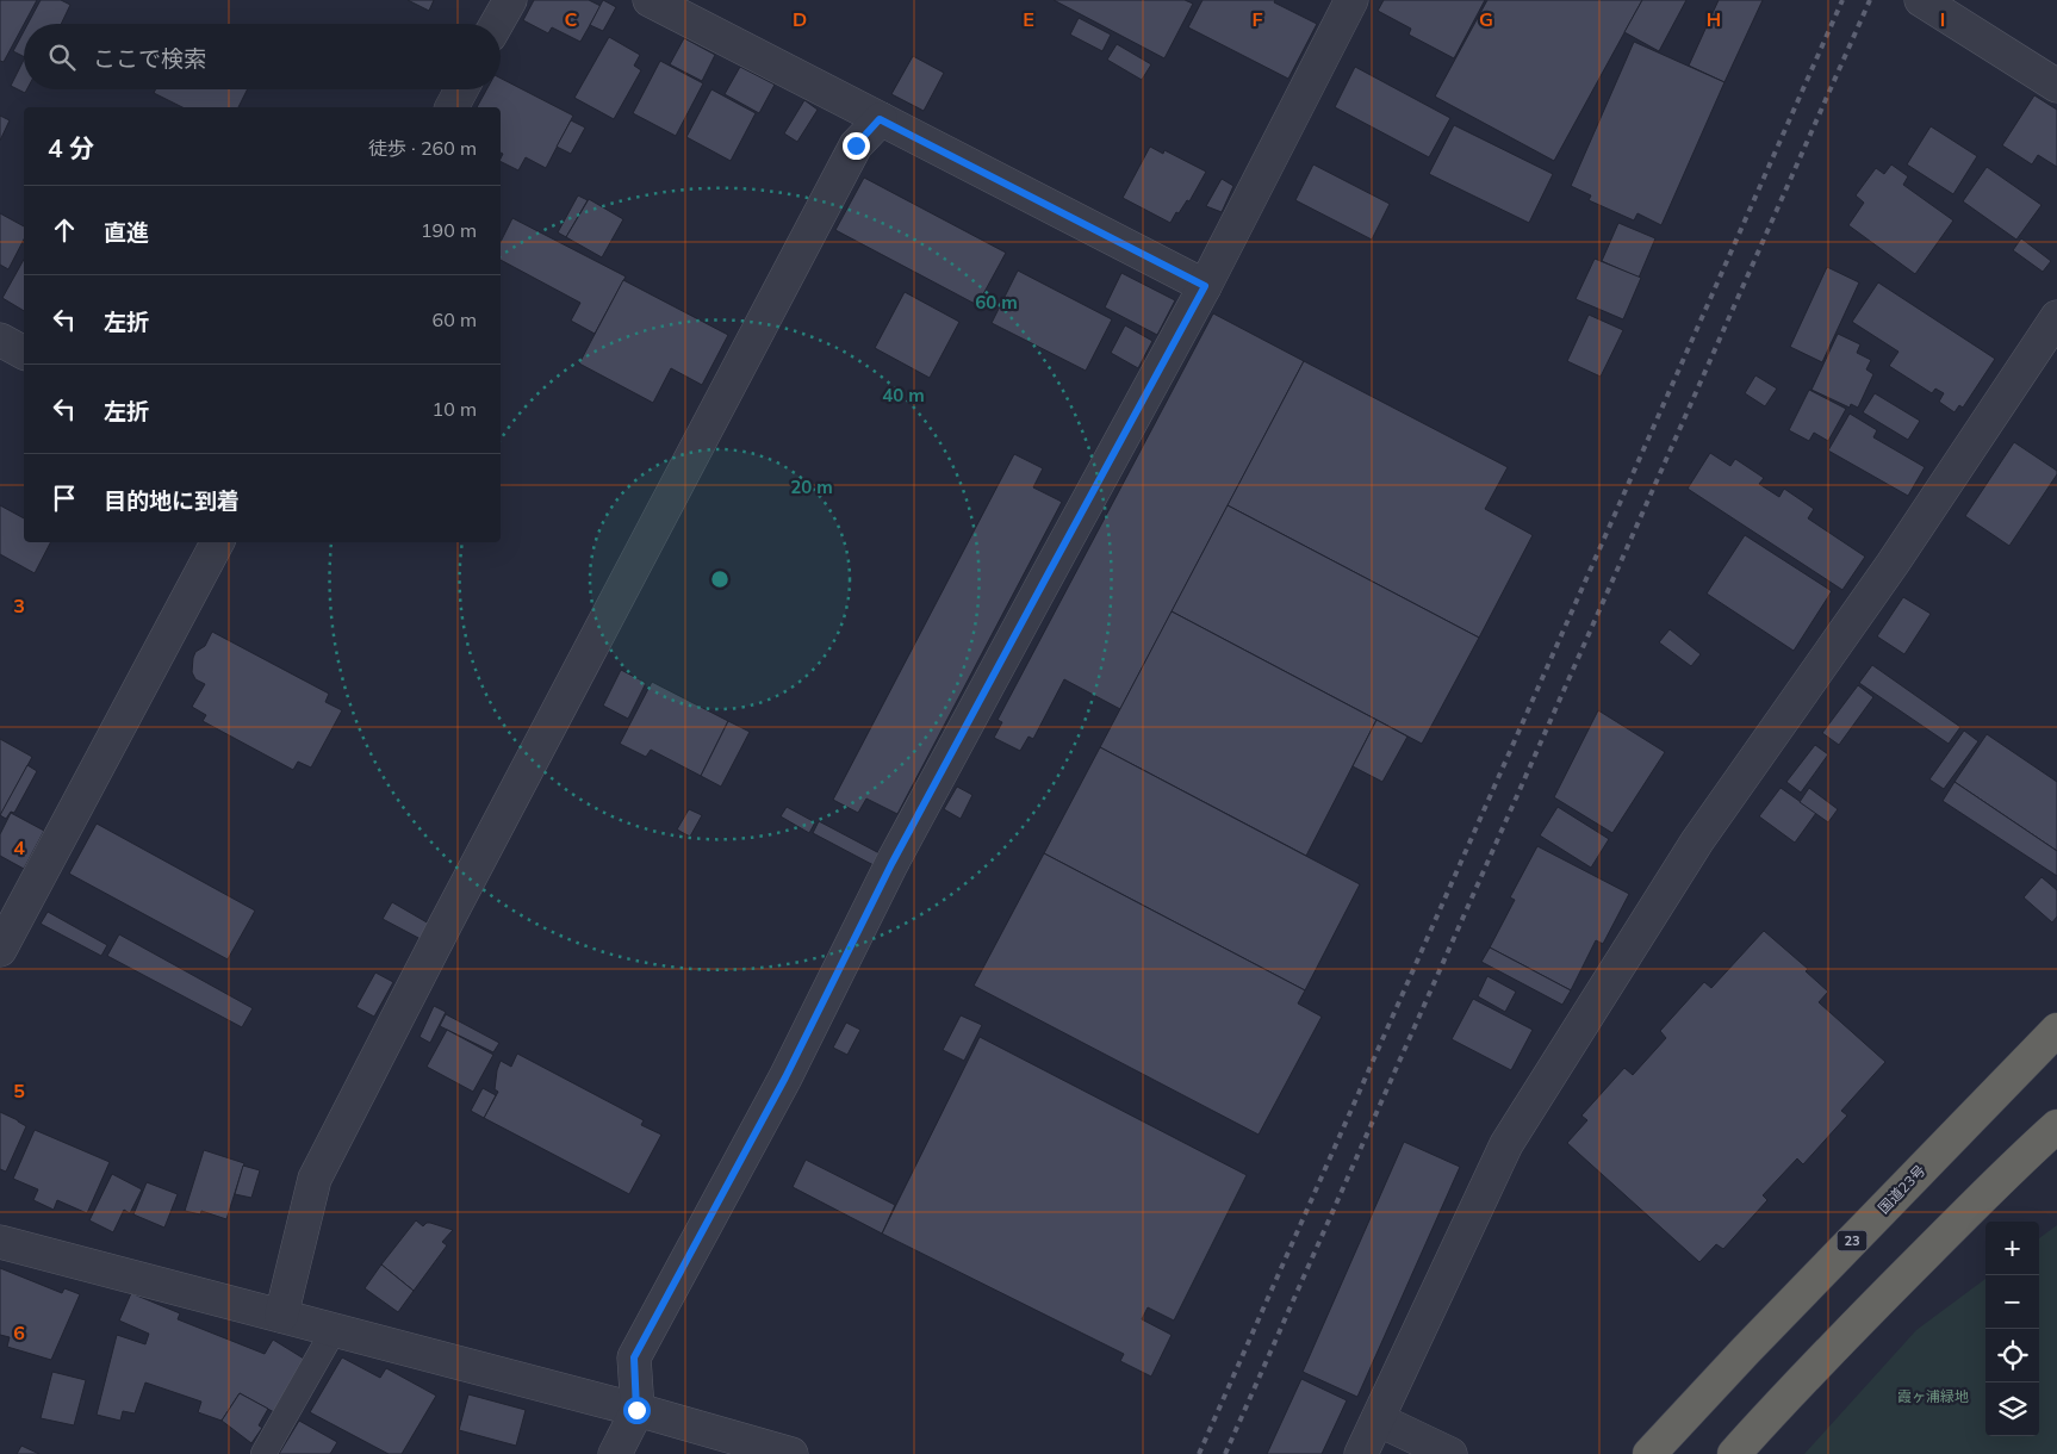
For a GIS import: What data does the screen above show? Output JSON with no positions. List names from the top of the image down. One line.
{"streets":{"highway":["国道23号","23"]},"parks":["霞ヶ浦緑地"],"page":{"search":"ここで検索","heading":["4 分","徒歩 · 260 m"],"list":[["直進","190 m"],["左折","60 m"],["左折","10 m"],"目的地に到着"],"map_buttons":["+","−"]},"grid":{"columns":["C","D","E","F","G","H","I"],"rows":["3","4","5","6"]},"rings":["60 m","40 m","20 m"]}
